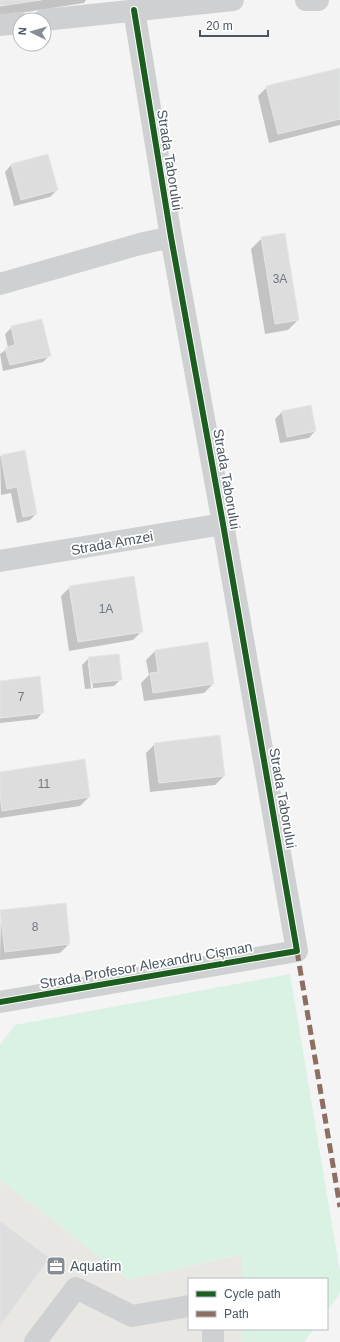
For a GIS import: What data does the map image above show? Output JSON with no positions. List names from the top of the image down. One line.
{"streets":{"street":["Strada Taborului","Strada Amzei","Strada Profesor Alexandru Cișman"]},"crossings":[["Strada Taborului","Strada Amzei"],["Strada Taborului","Strada Profesor Alexandru Cișman"]],"places":{"office":["Aquatim"]},"house_numbers":["3A","1A","7","11","8"],"legend":["Cycle path","Path"],"scale_bar":"20 m","north":"left"}
